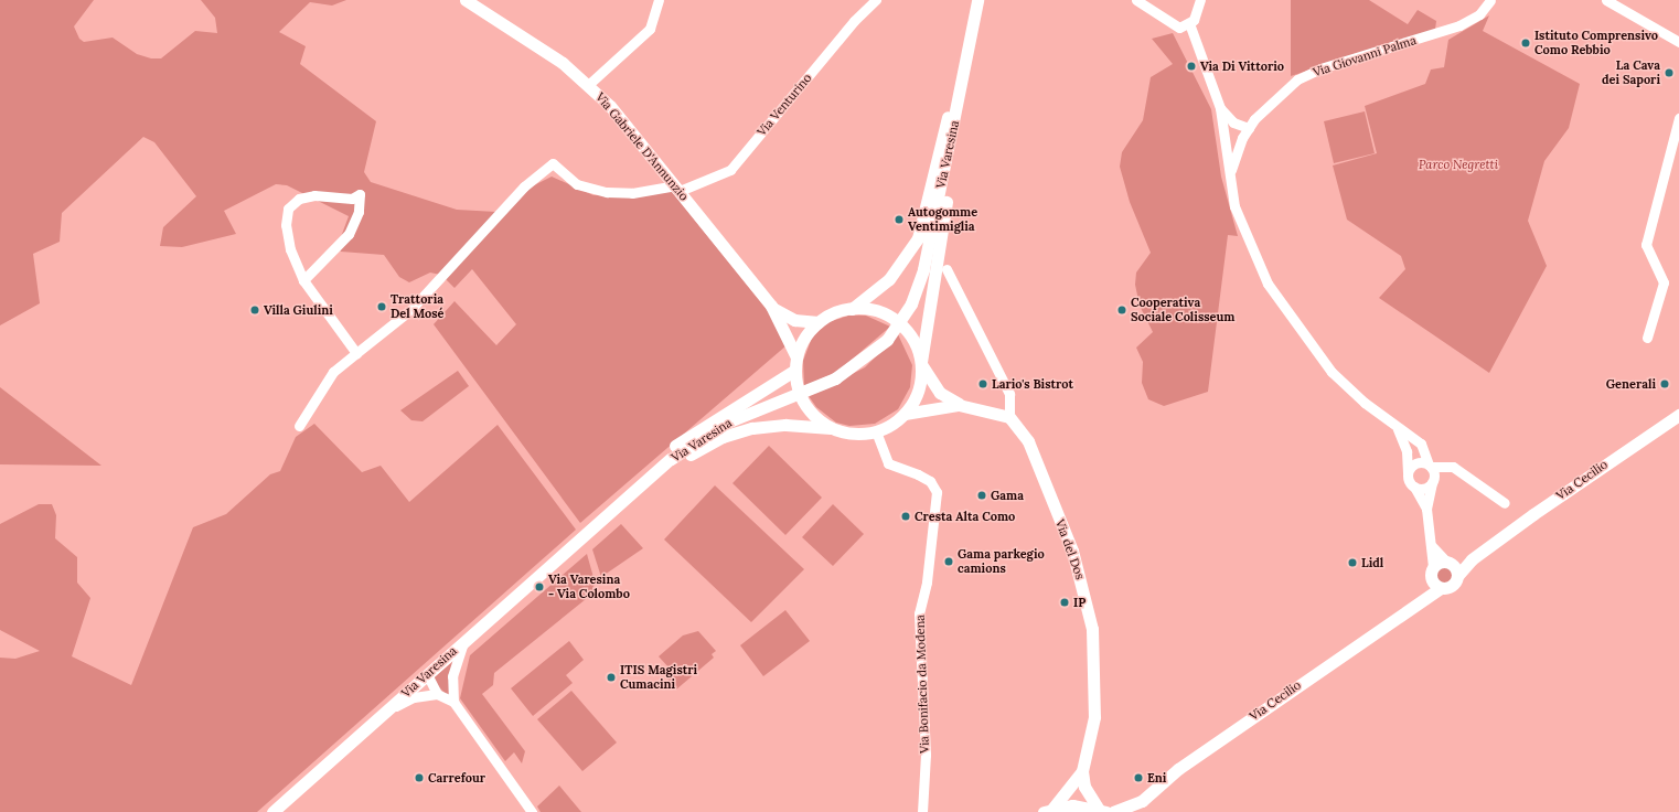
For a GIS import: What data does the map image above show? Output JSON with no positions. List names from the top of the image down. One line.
{"streets":{"main road":["Via Gabriele D'Annunzio","Via Varesina","Via Cecilio","Via del Dos"],"street":["Via Giovanni Palma","Via Venturino","Via Bonifacio da Modena"]},"crossings":[["Via Venturino","Via Gabriele D'Annunzio"],["Via Gabriele D'Annunzio","Via Bonifacio da Modena"]],"parks":["Parco Negretti"],"places":["Istituto Comprensivo Como Rebbio","Via Di Vittorio","La Cava dei Sapori","Autogomme Ventimiglia","Trattoria Del Mosé","Villa Giulini","Cooperativa Sociale Colisseum","Lario's Bistrot","Generali","Gama","Cresta Alta Como","Gama parkegio camions","Lidl","Via Varesina - Via Colombo","IP","ITIS Magistri Cumacini","Carrefour","Eni"]}
